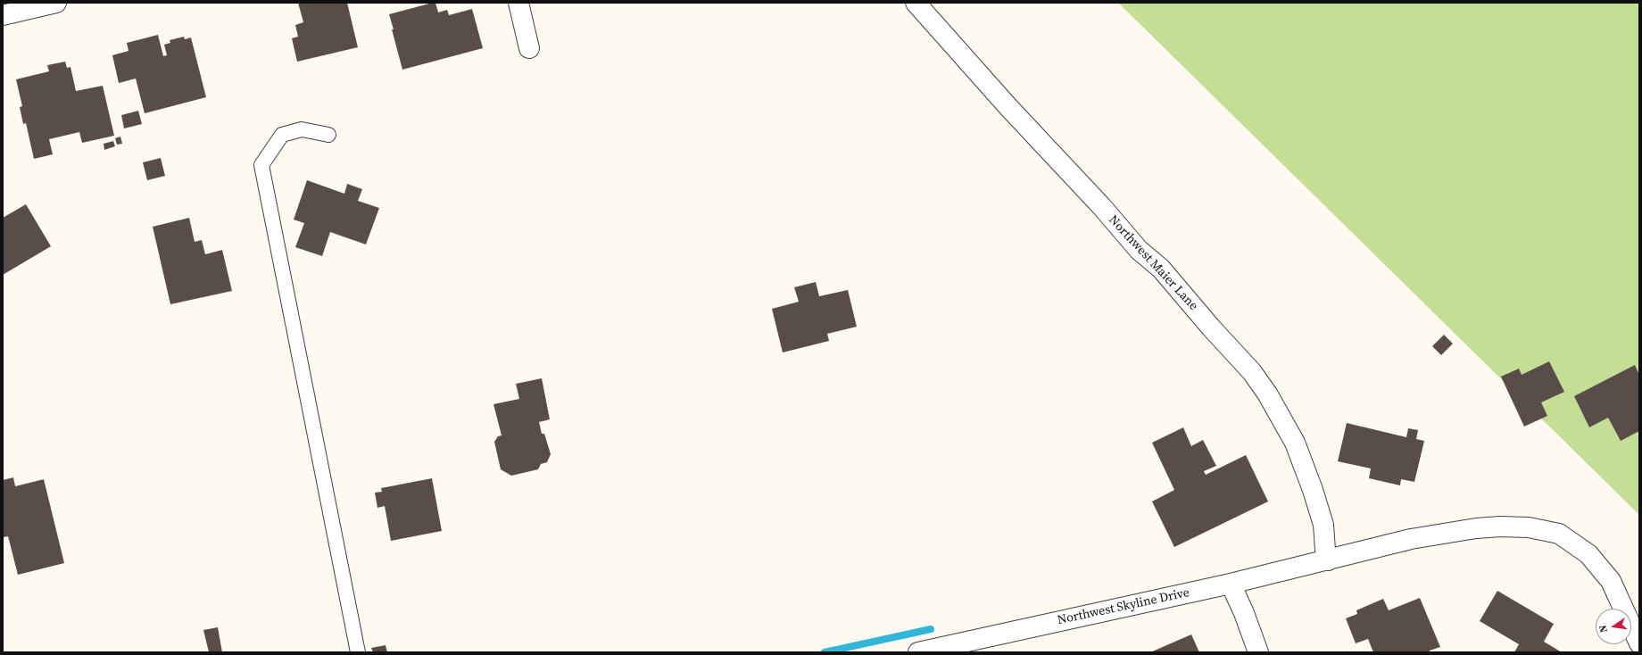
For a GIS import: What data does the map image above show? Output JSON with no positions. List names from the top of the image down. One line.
{"streets":{"street":["Northwest Maier Lane","Northwest Skyline Drive"]},"crossings":[["Northwest Maier Lane","Northwest Skyline Drive"]],"north":"left"}
